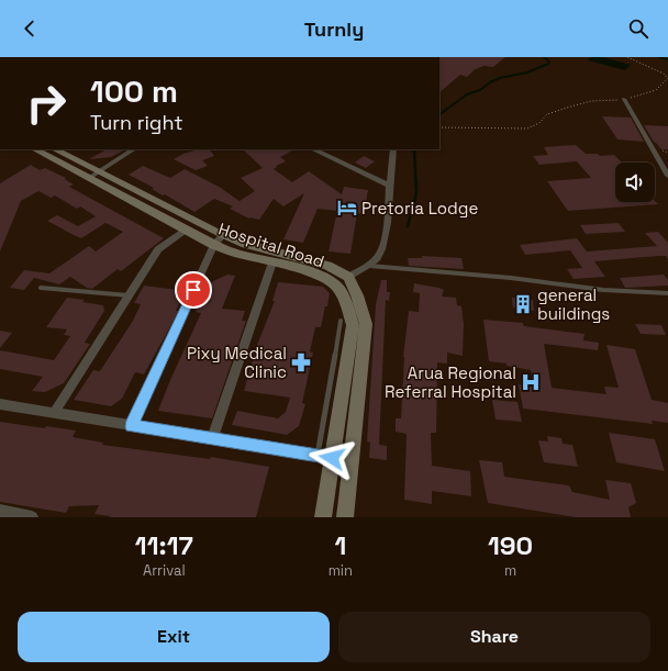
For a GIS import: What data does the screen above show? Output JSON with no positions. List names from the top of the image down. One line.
{"streets":{"main road":["Hospital Road"]},"places":{"hotel":["Pretoria Lodge"],"building":["general buildings"],"pharmacy":["Pixy Medical Clinic"],"hospital":["Arua Regional Referral Hospital"]},"page":{"header":"Turnly","turn":["100 m","Turn right"],"eta":["11:17","Arrival","1","min","190","m"],"buttons":["Exit","Share"]}}
